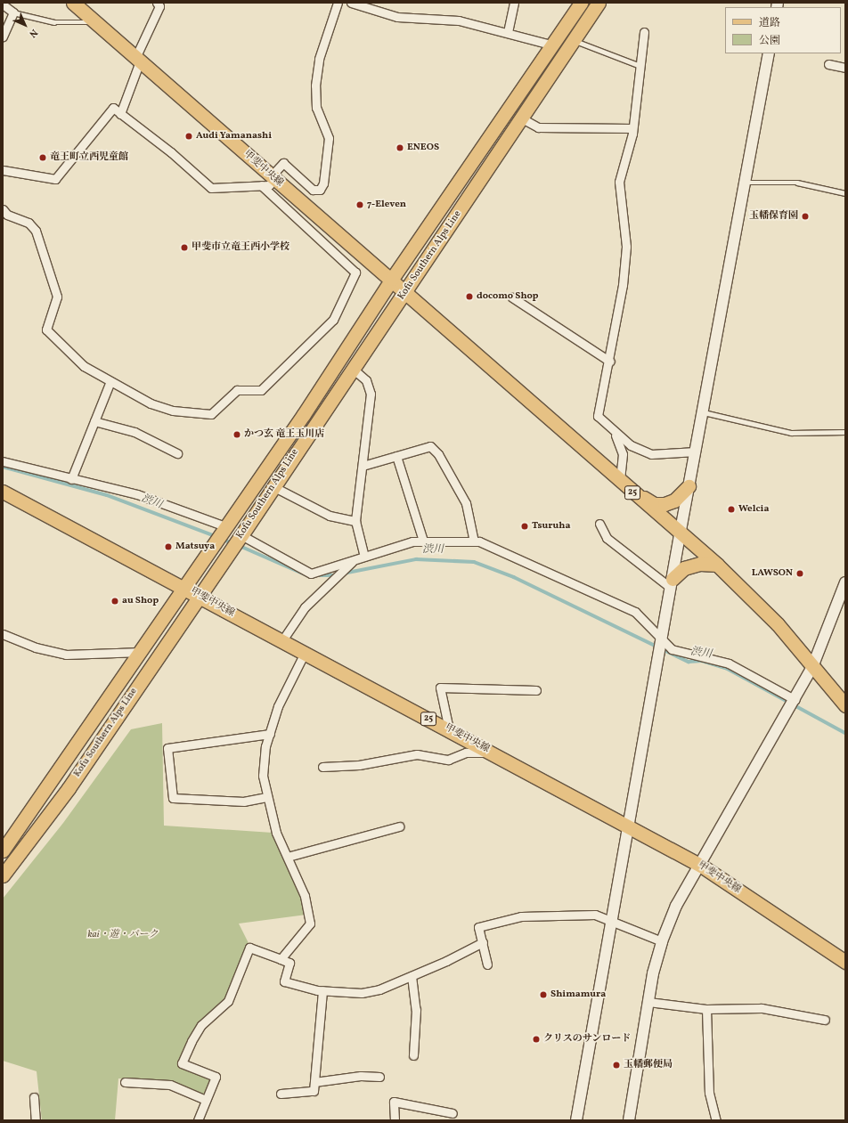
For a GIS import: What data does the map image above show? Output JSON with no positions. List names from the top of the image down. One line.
{"streets":{"main road":["甲斐中央線","Kofu Southern Alps Line","25"]},"crossings":[["甲斐中央線","Kofu Southern Alps Line"],["甲斐中央線","25"],["Kofu Southern Alps Line","25"]],"water":["渋川"],"parks":["kai・遊・パーク"],"places":["Audi Yamanashi","ENEOS","竜王町立西児童館","7-Eleven","玉幡保育園","甲斐市立竜王西小学校","docomo Shop","かつ玄 竜王玉川店","Welcia","Tsuruha","Matsuya","LAWSON","au Shop","Shimamura","クリスのサンロード","玉幡郵便局"],"legend":["道路","公園"],"north":"bottom right"}
